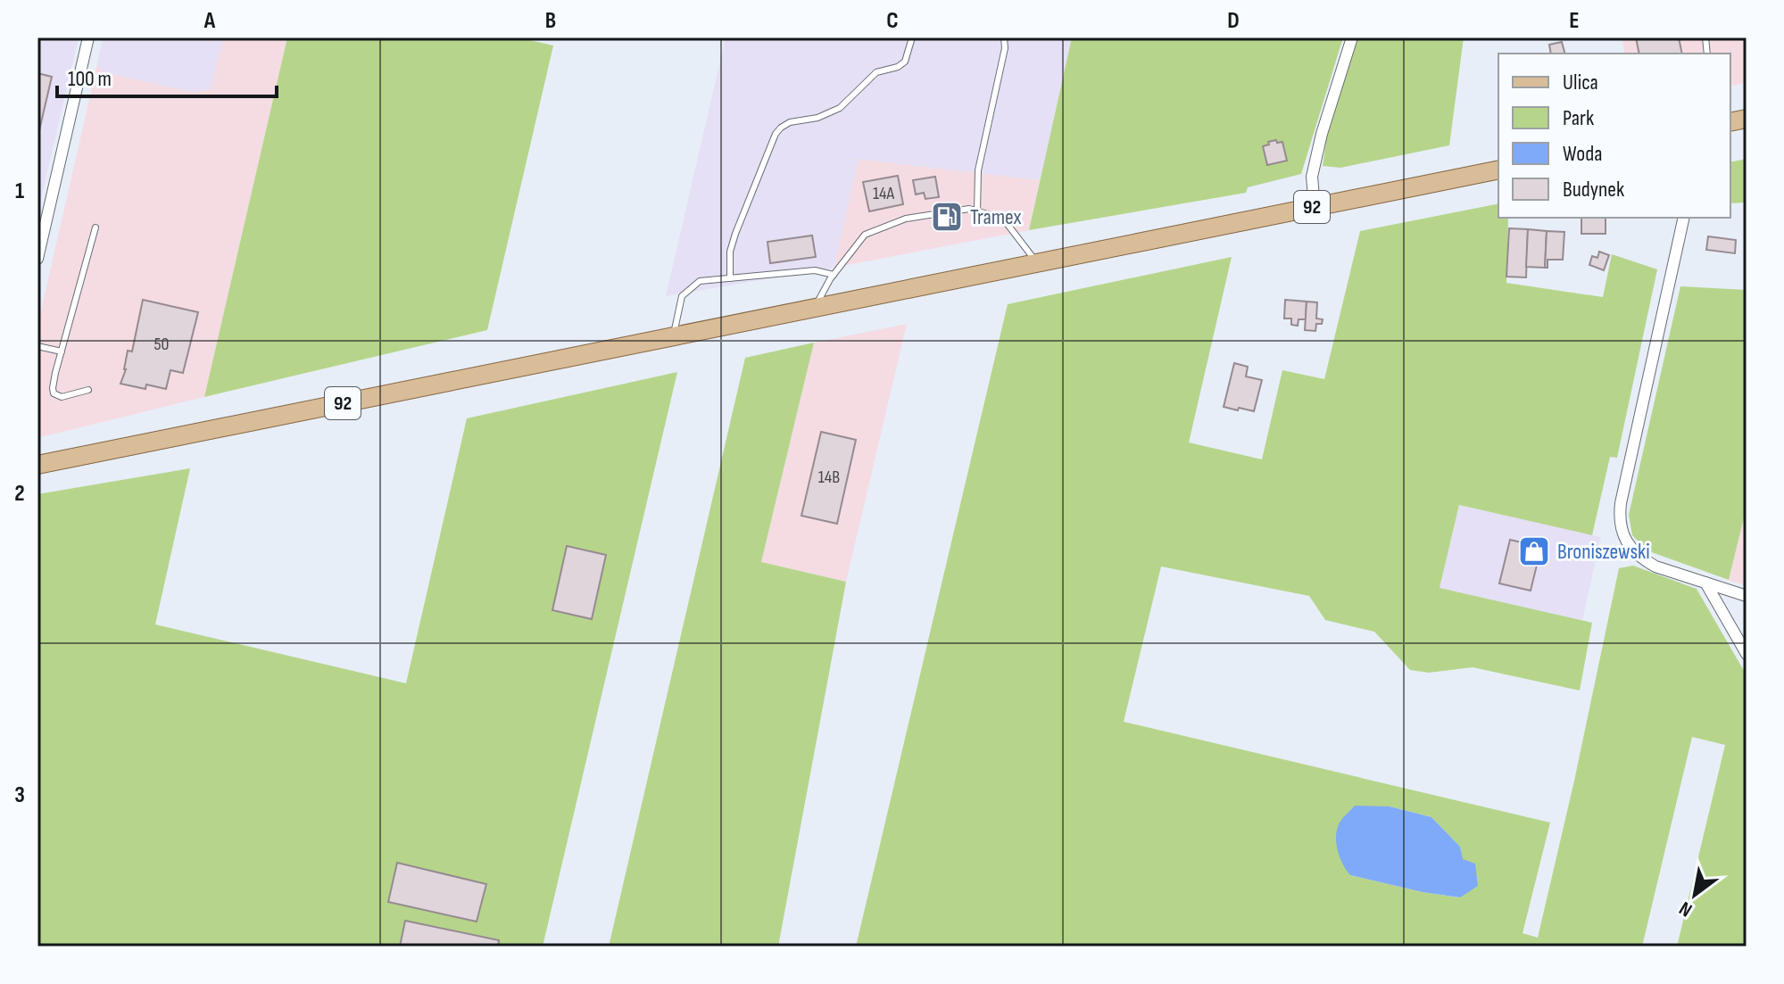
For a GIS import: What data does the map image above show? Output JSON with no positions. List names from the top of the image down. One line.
{"streets":{"main road":["92"]},"places":{"fuel station":["Tramex"],"shop":["Broniszewski"]},"house_numbers":["14A","50","14B"],"legend":["Ulica","Park","Woda","Budynek"],"scale_bar":"100 m","north":"bottom left","grid":{"columns":["A","B","C","D","E"],"rows":["1","2","3"]}}
